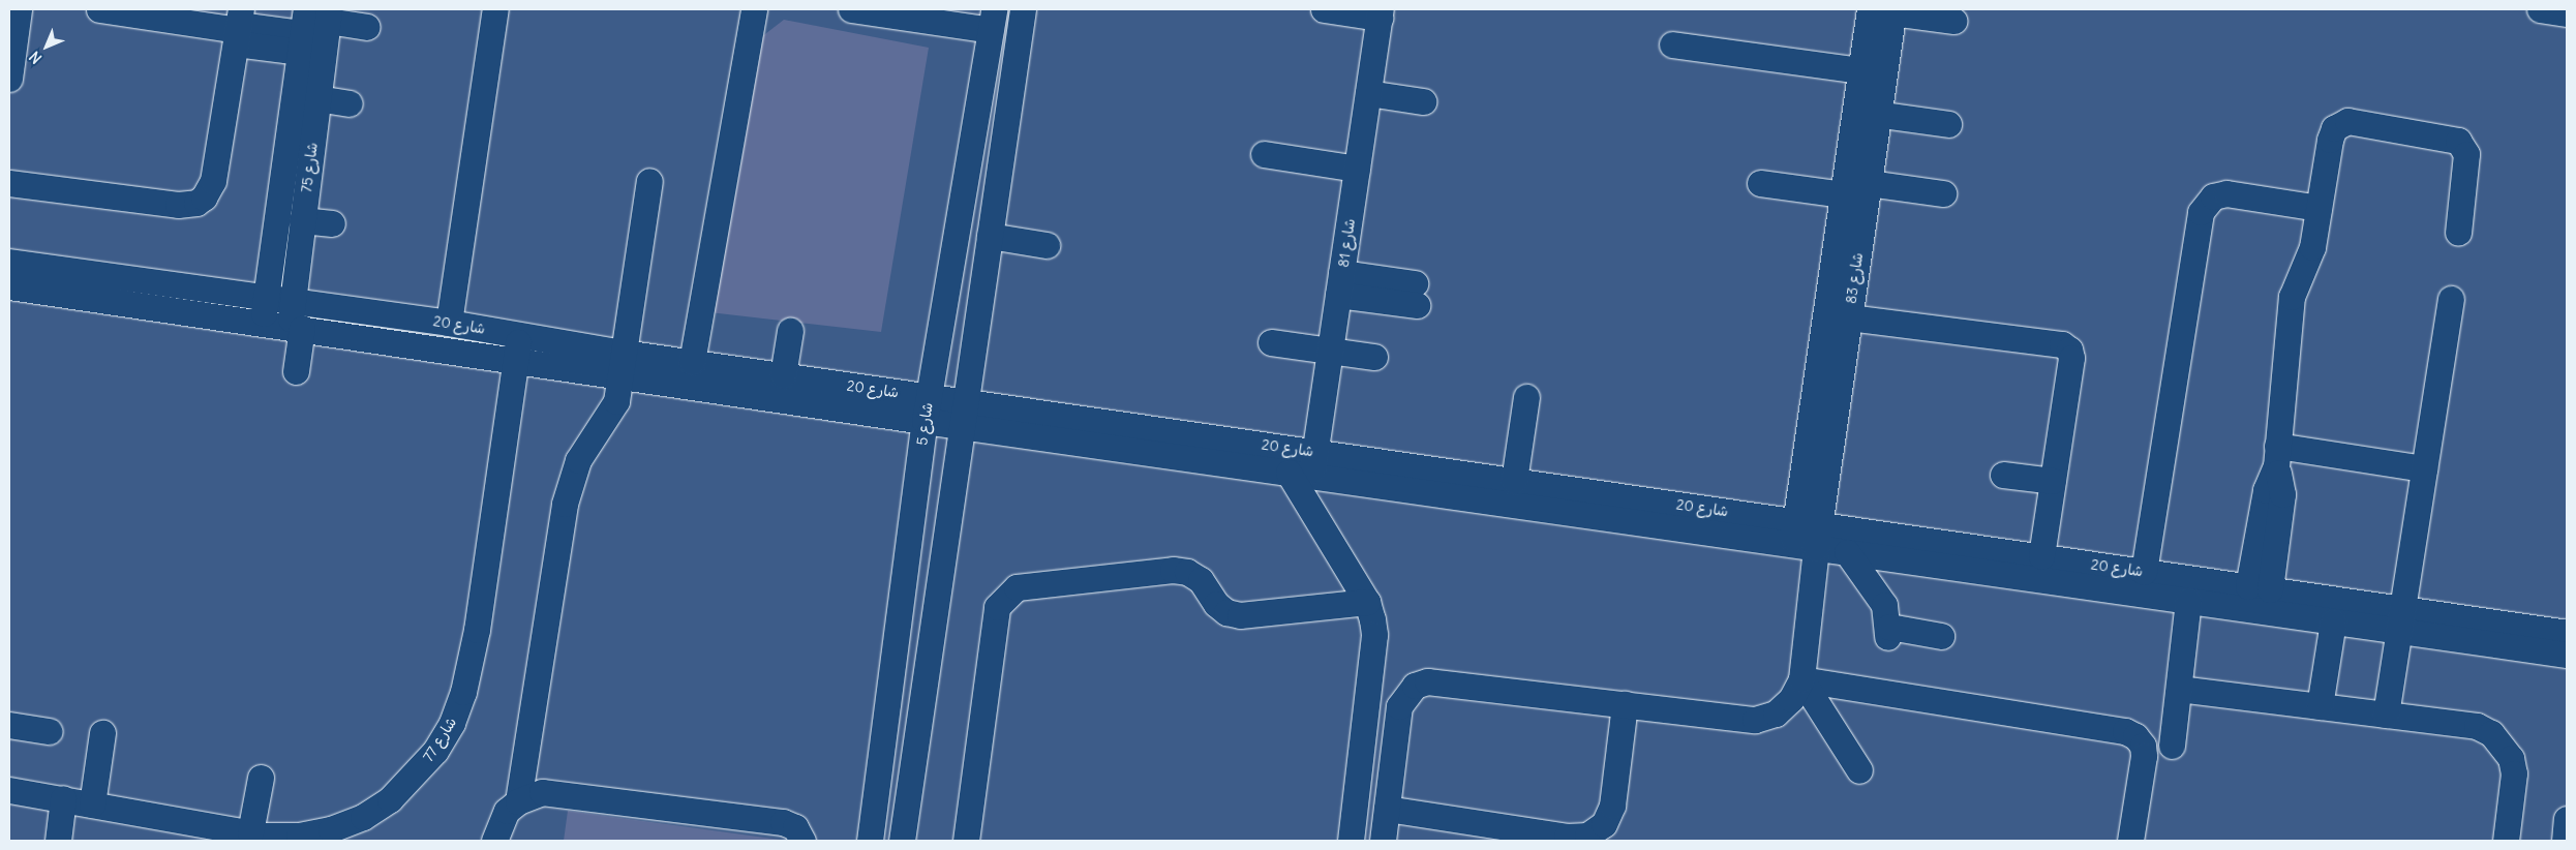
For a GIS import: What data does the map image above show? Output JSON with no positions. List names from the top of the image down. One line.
{"streets":{"street":["شارع 75","شارع 81","شارع 83","شارع 20","شارع 5","شارع 77"]},"crossings":[["شارع 75","شارع 20"],["شارع 81","شارع 20"],["شارع 83","شارع 20"],["شارع 20","شارع 5"],["شارع 20","شارع 77"]],"north":"bottom left"}
